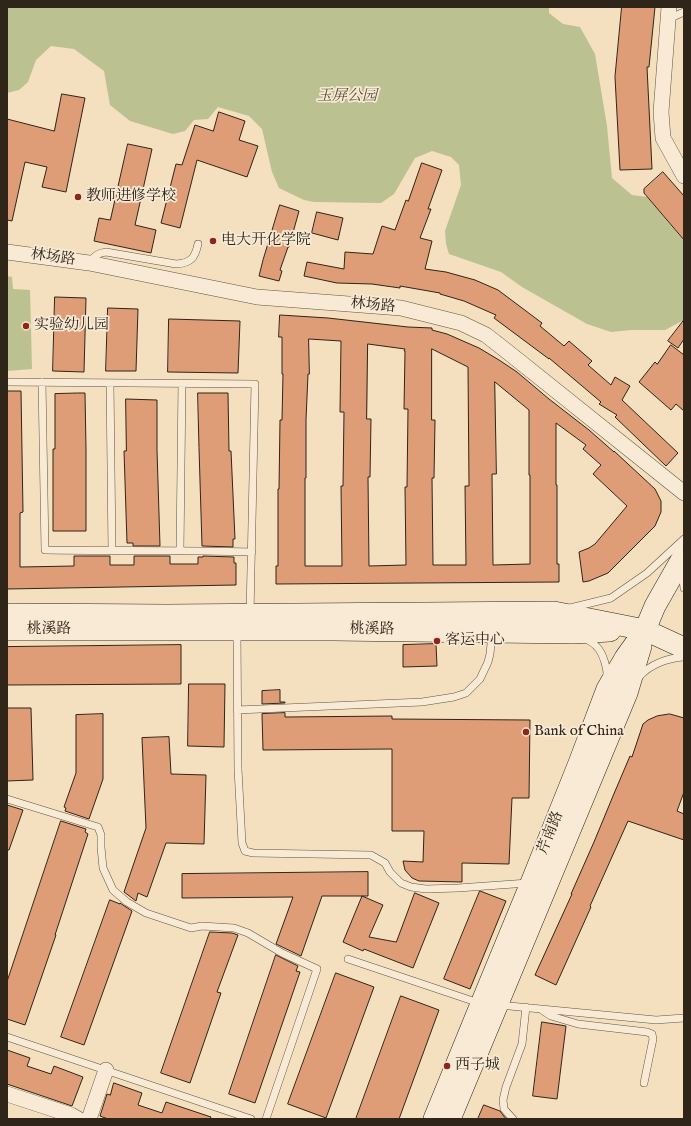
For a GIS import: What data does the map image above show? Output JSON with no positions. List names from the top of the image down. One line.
{"streets":{"street":["林场路","桃溪路","芹南路"]},"crossings":[["桃溪路","芹南路"]],"parks":["玉屏公园"],"places":["教师进修学校","电大开化学院","实验幼儿园","客运中心","Bank of China","西子城"]}
